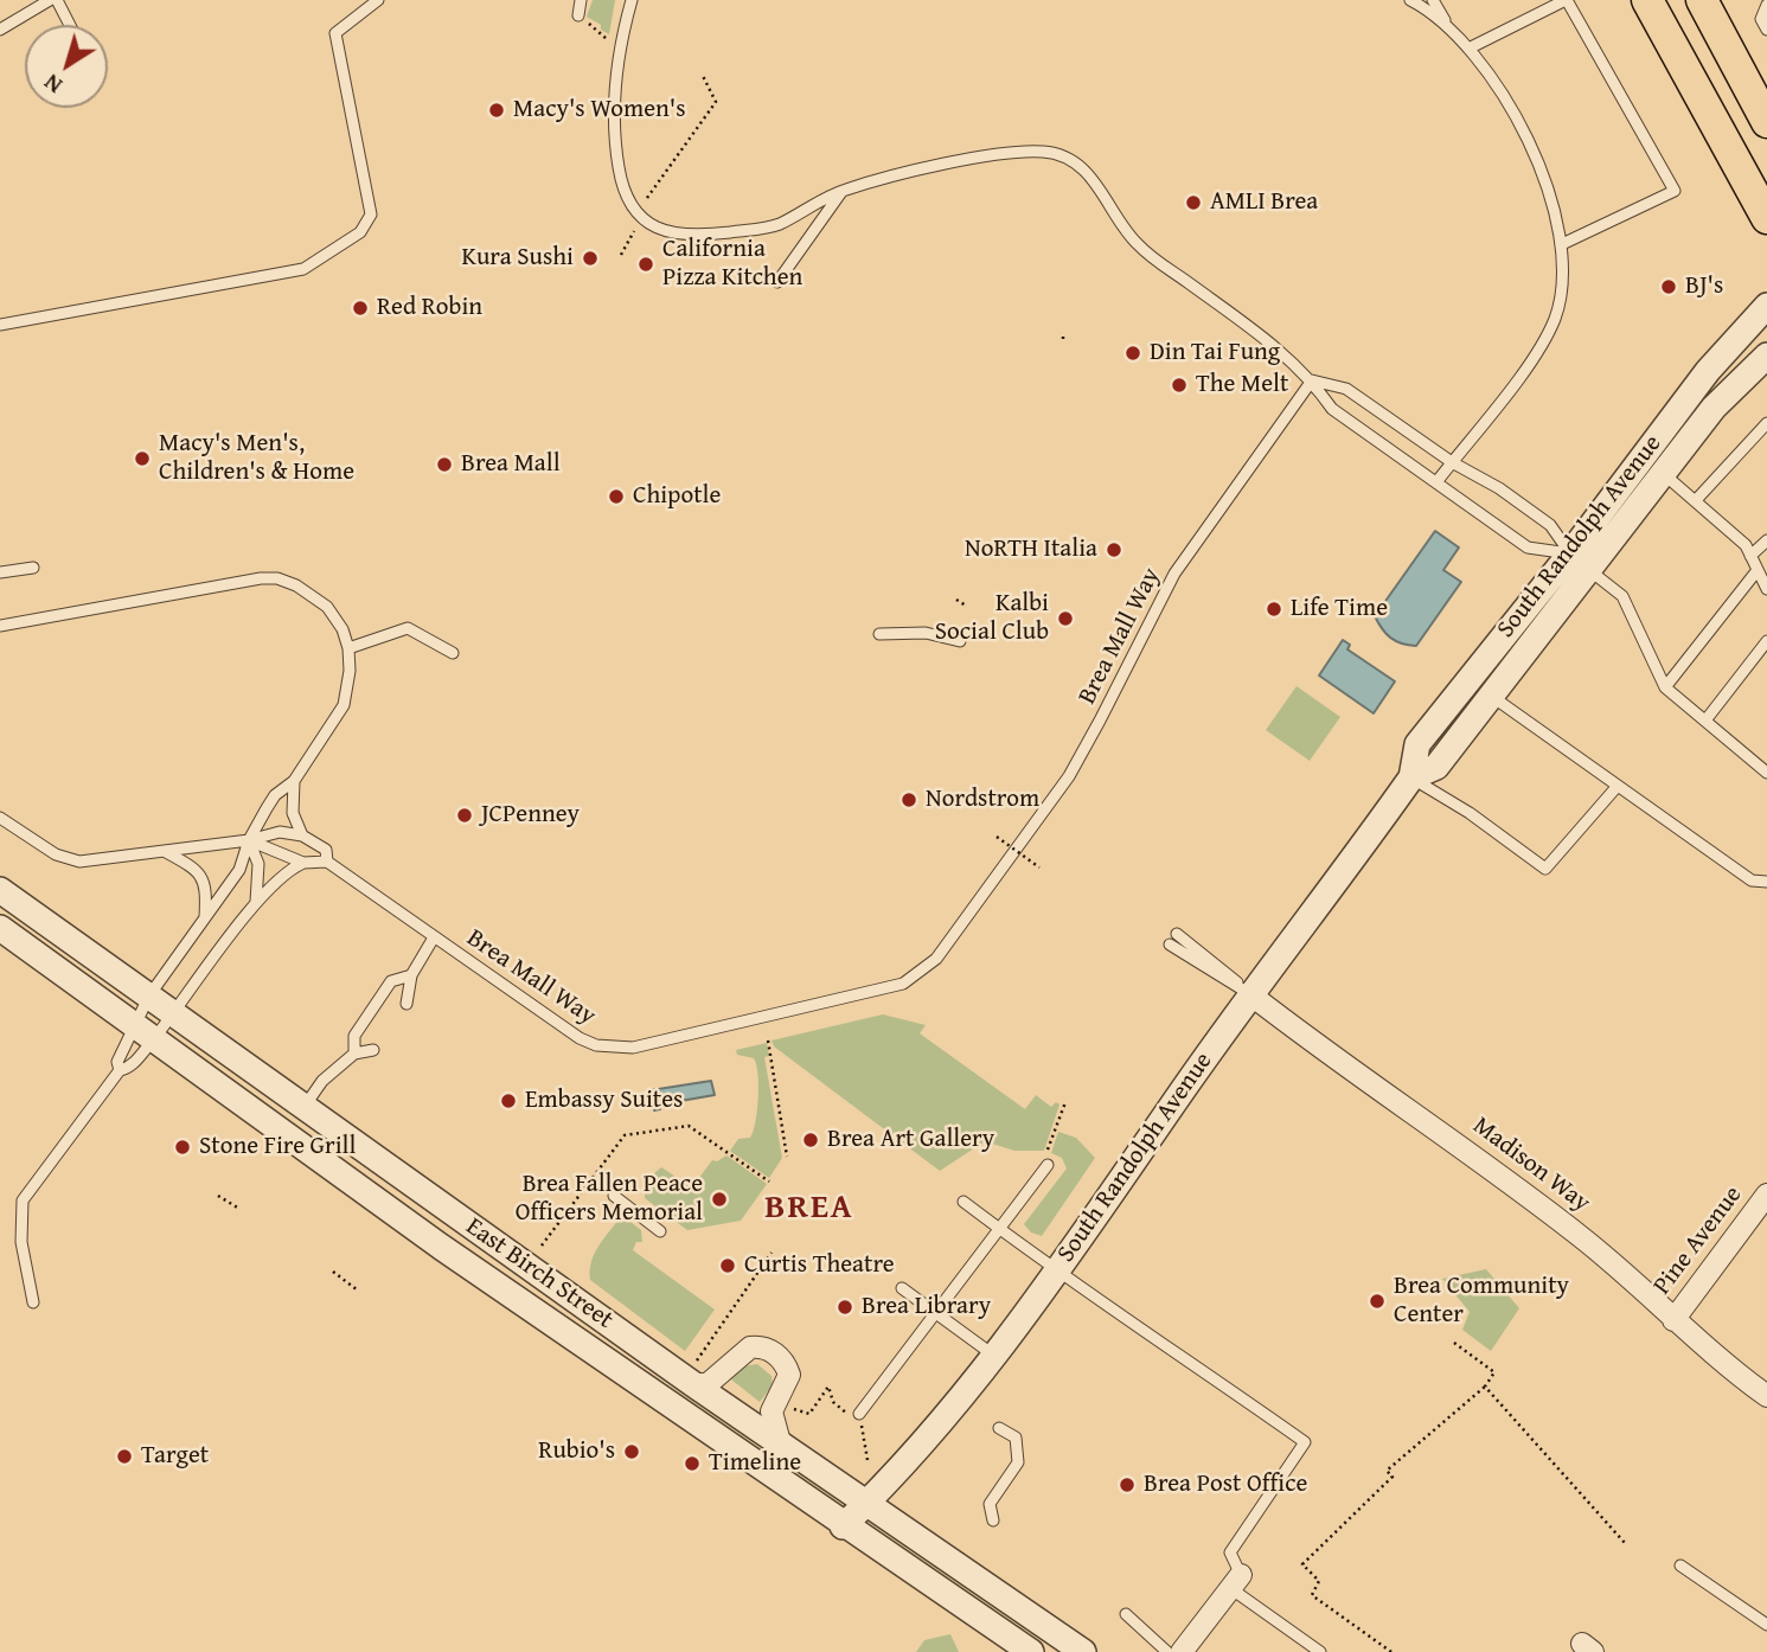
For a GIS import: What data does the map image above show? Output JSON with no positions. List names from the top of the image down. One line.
{"streets":{"street":["South Randolph Avenue","Madison Way","Pine Avenue","East Birch Street"],"lane":["Brea Mall Way"]},"crossings":[["South Randolph Avenue","Madison Way"],["South Randolph Avenue","East Birch Street"],["Madison Way","Pine Avenue"]],"districts":["BREA"],"places":["Macy's Women's","AMLI Brea","Kura Sushi","California Pizza Kitchen","BJ's","Red Robin","Din Tai Fung","The Melt","Macy's Men's, Children's & Home","Brea Mall","Chipotle","NoRTH Italia","Life Time","Kalbi Social Club","Nordstrom","JCPenney","Embassy Suites","Brea Art Gallery","Stone Fire Grill","Brea Fallen Peace Officers Memorial","Curtis Theatre","Brea Community Center","Brea Library","Rubio's","Target","Timeline","Brea Post Office"],"north":"bottom left"}
